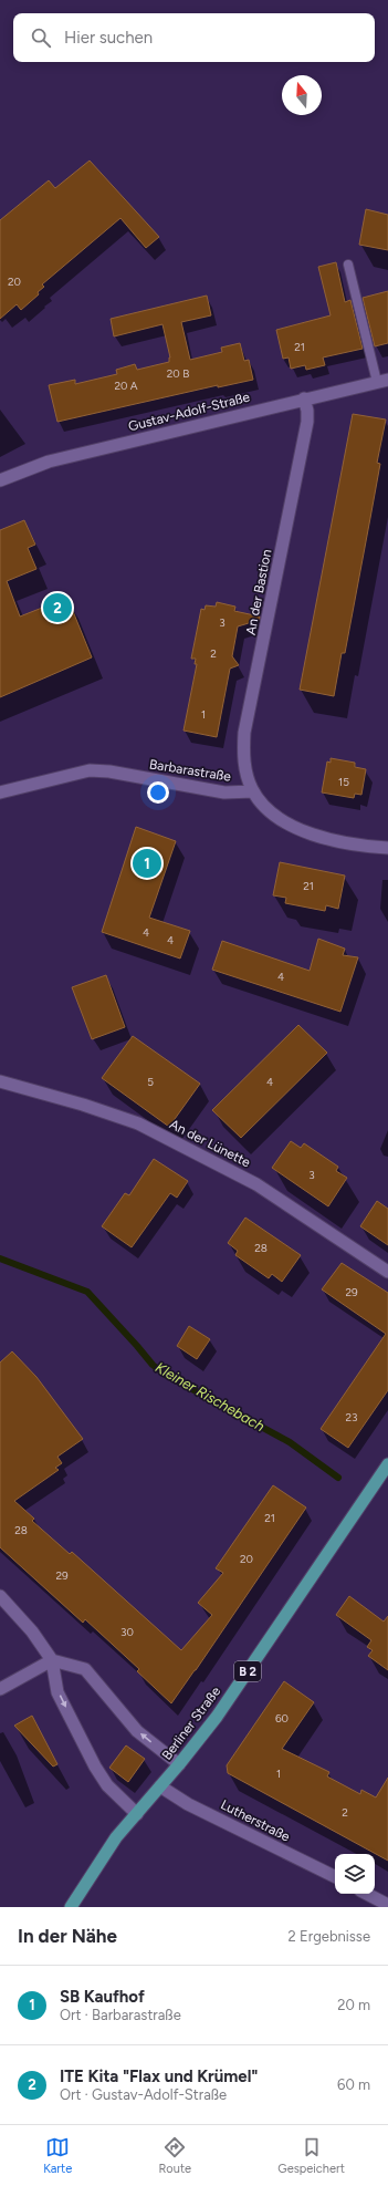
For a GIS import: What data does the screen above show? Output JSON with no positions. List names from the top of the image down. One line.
{"streets":{"main road":["B 2","Berliner Straße"],"street":["Gustav-Adolf-Straße","An der Bastion","Barbarastraße","An der Lünette","Lutherstraße"]},"crossings":[["Gustav-Adolf-Straße","An der Bastion"],["An der Bastion","Barbarastraße"],["Berliner Straße","Lutherstraße"]],"water":["Kleiner Rischebach"],"house_numbers":["20","21","20 B","20 A","3","2","1","15","21","4","4","4","5","4","3","28","29","23","21","28","20","29","30","60","1","2"],"north":"top","page":{"search":"Hier suchen","pins":["2","1"],"heading":["In der Nähe","2 Ergebnisse"],"list":[{"mark":"1","name":"SB Kaufhof","note":"Ort · Barbarastraße","value":"20 m"},{"mark":"2","name":"ITE Kita \"Flax und Krümel\"","note":"Ort · Gustav-Adolf-Straße","value":"60 m"}],"nav":["Karte","Route","Gespeichert"]}}
